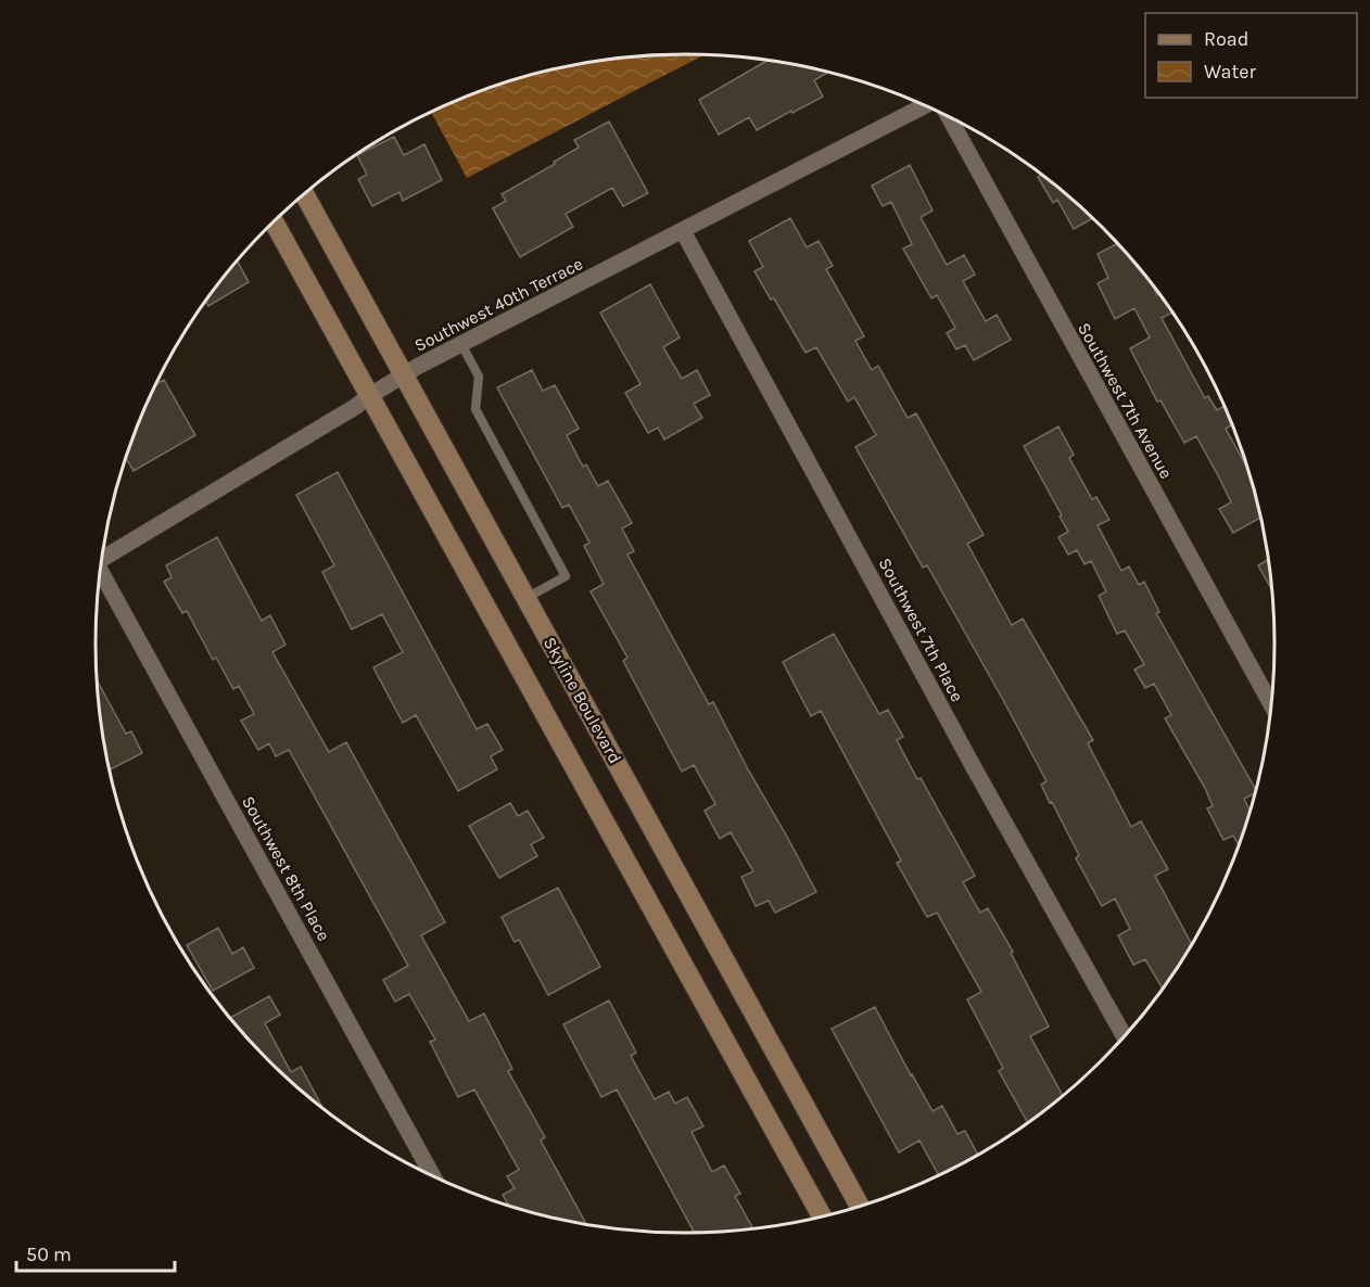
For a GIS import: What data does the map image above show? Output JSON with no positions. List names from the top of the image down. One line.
{"streets":{"street":["Southwest 40th Terrace","Southwest 7th Avenue","Southwest 7th Place","Skyline Boulevard","Southwest 8th Place"]},"crossings":[["Southwest 40th Terrace","Southwest 7th Place"],["Southwest 40th Terrace","Skyline Boulevard"]],"legend":["Road","Water"],"scale_bar":"50 m"}
